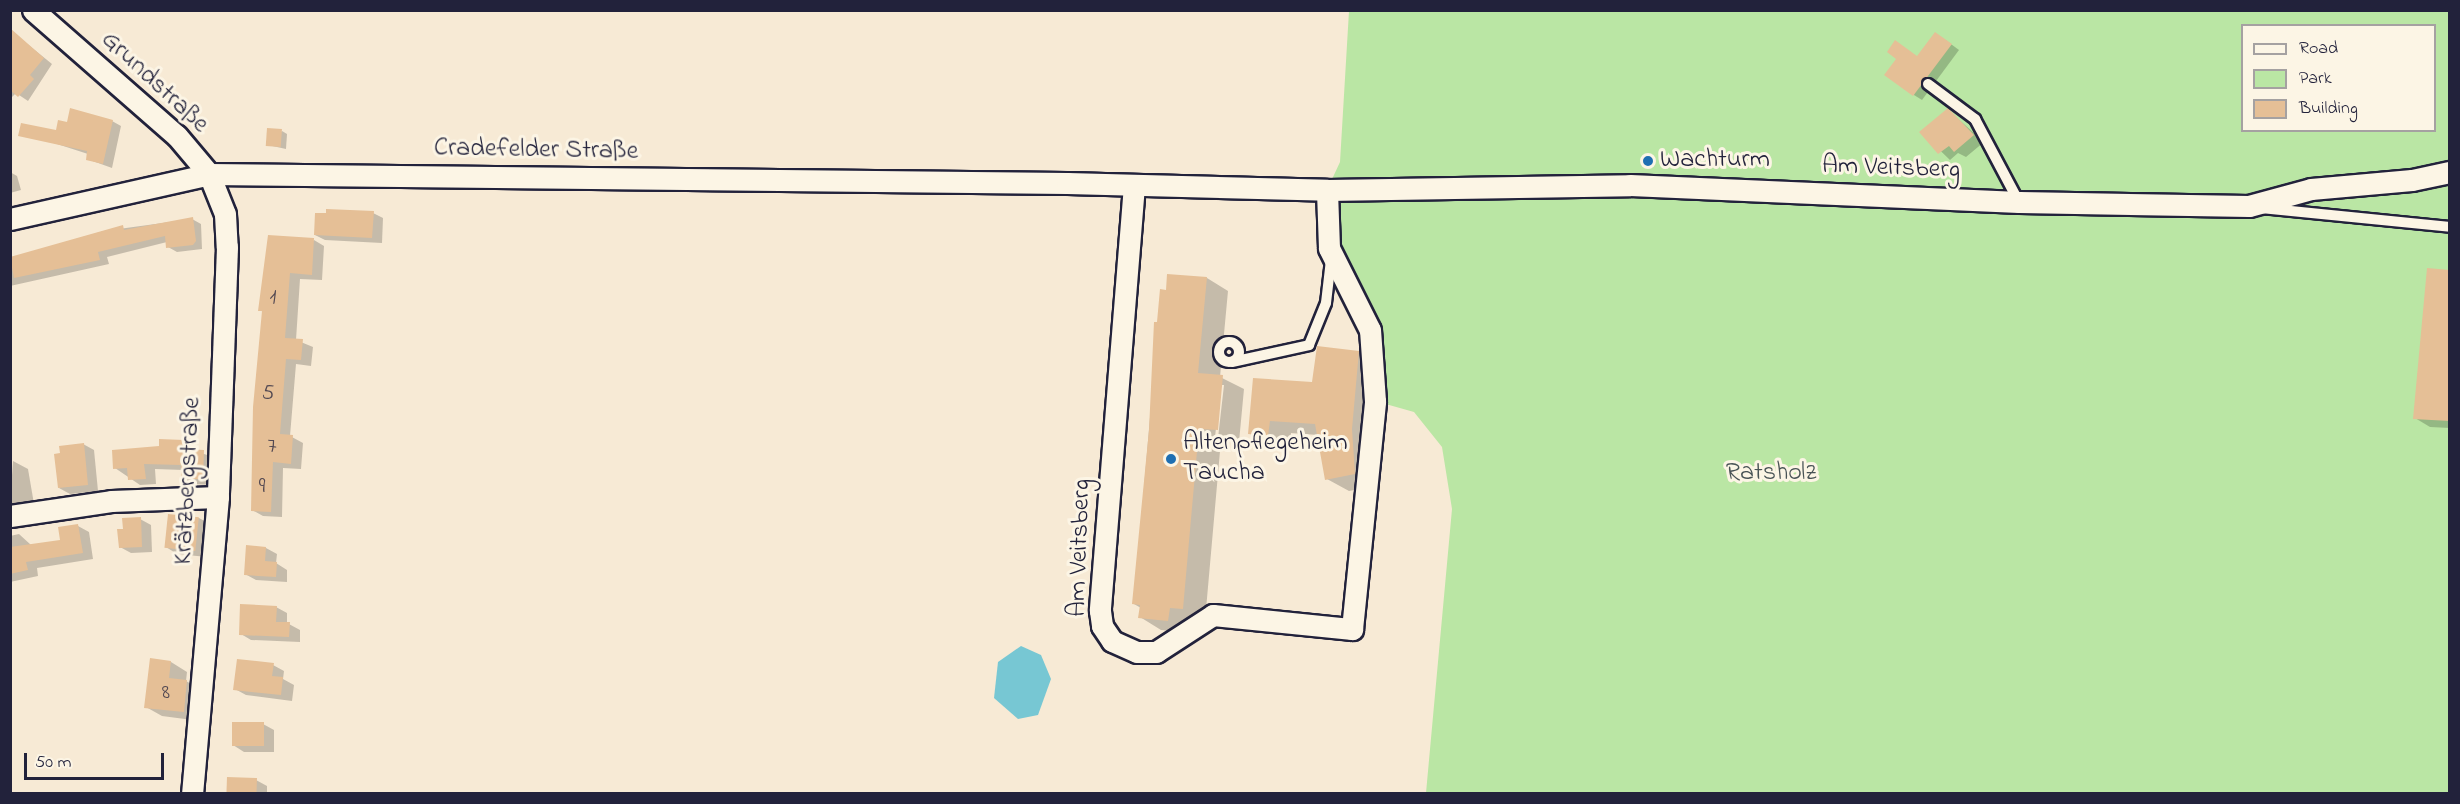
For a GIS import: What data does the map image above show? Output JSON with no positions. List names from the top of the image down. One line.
{"streets":{"street":["Grundstraße","Cradefelder Straße","Am Veitsberg","Krätzbergstraße"]},"crossings":[["Grundstraße","Cradefelder Straße"],["Grundstraße","Krätzbergstraße"],["Cradefelder Straße","Am Veitsberg"],["Cradefelder Straße","Krätzbergstraße"]],"parks":["Ratsholz"],"places":["Wachturm","Altenpflegeheim Taucha"],"house_numbers":["1","5","7","9","8"],"legend":["Road","Park","Building"],"scale_bar":"50 m"}
